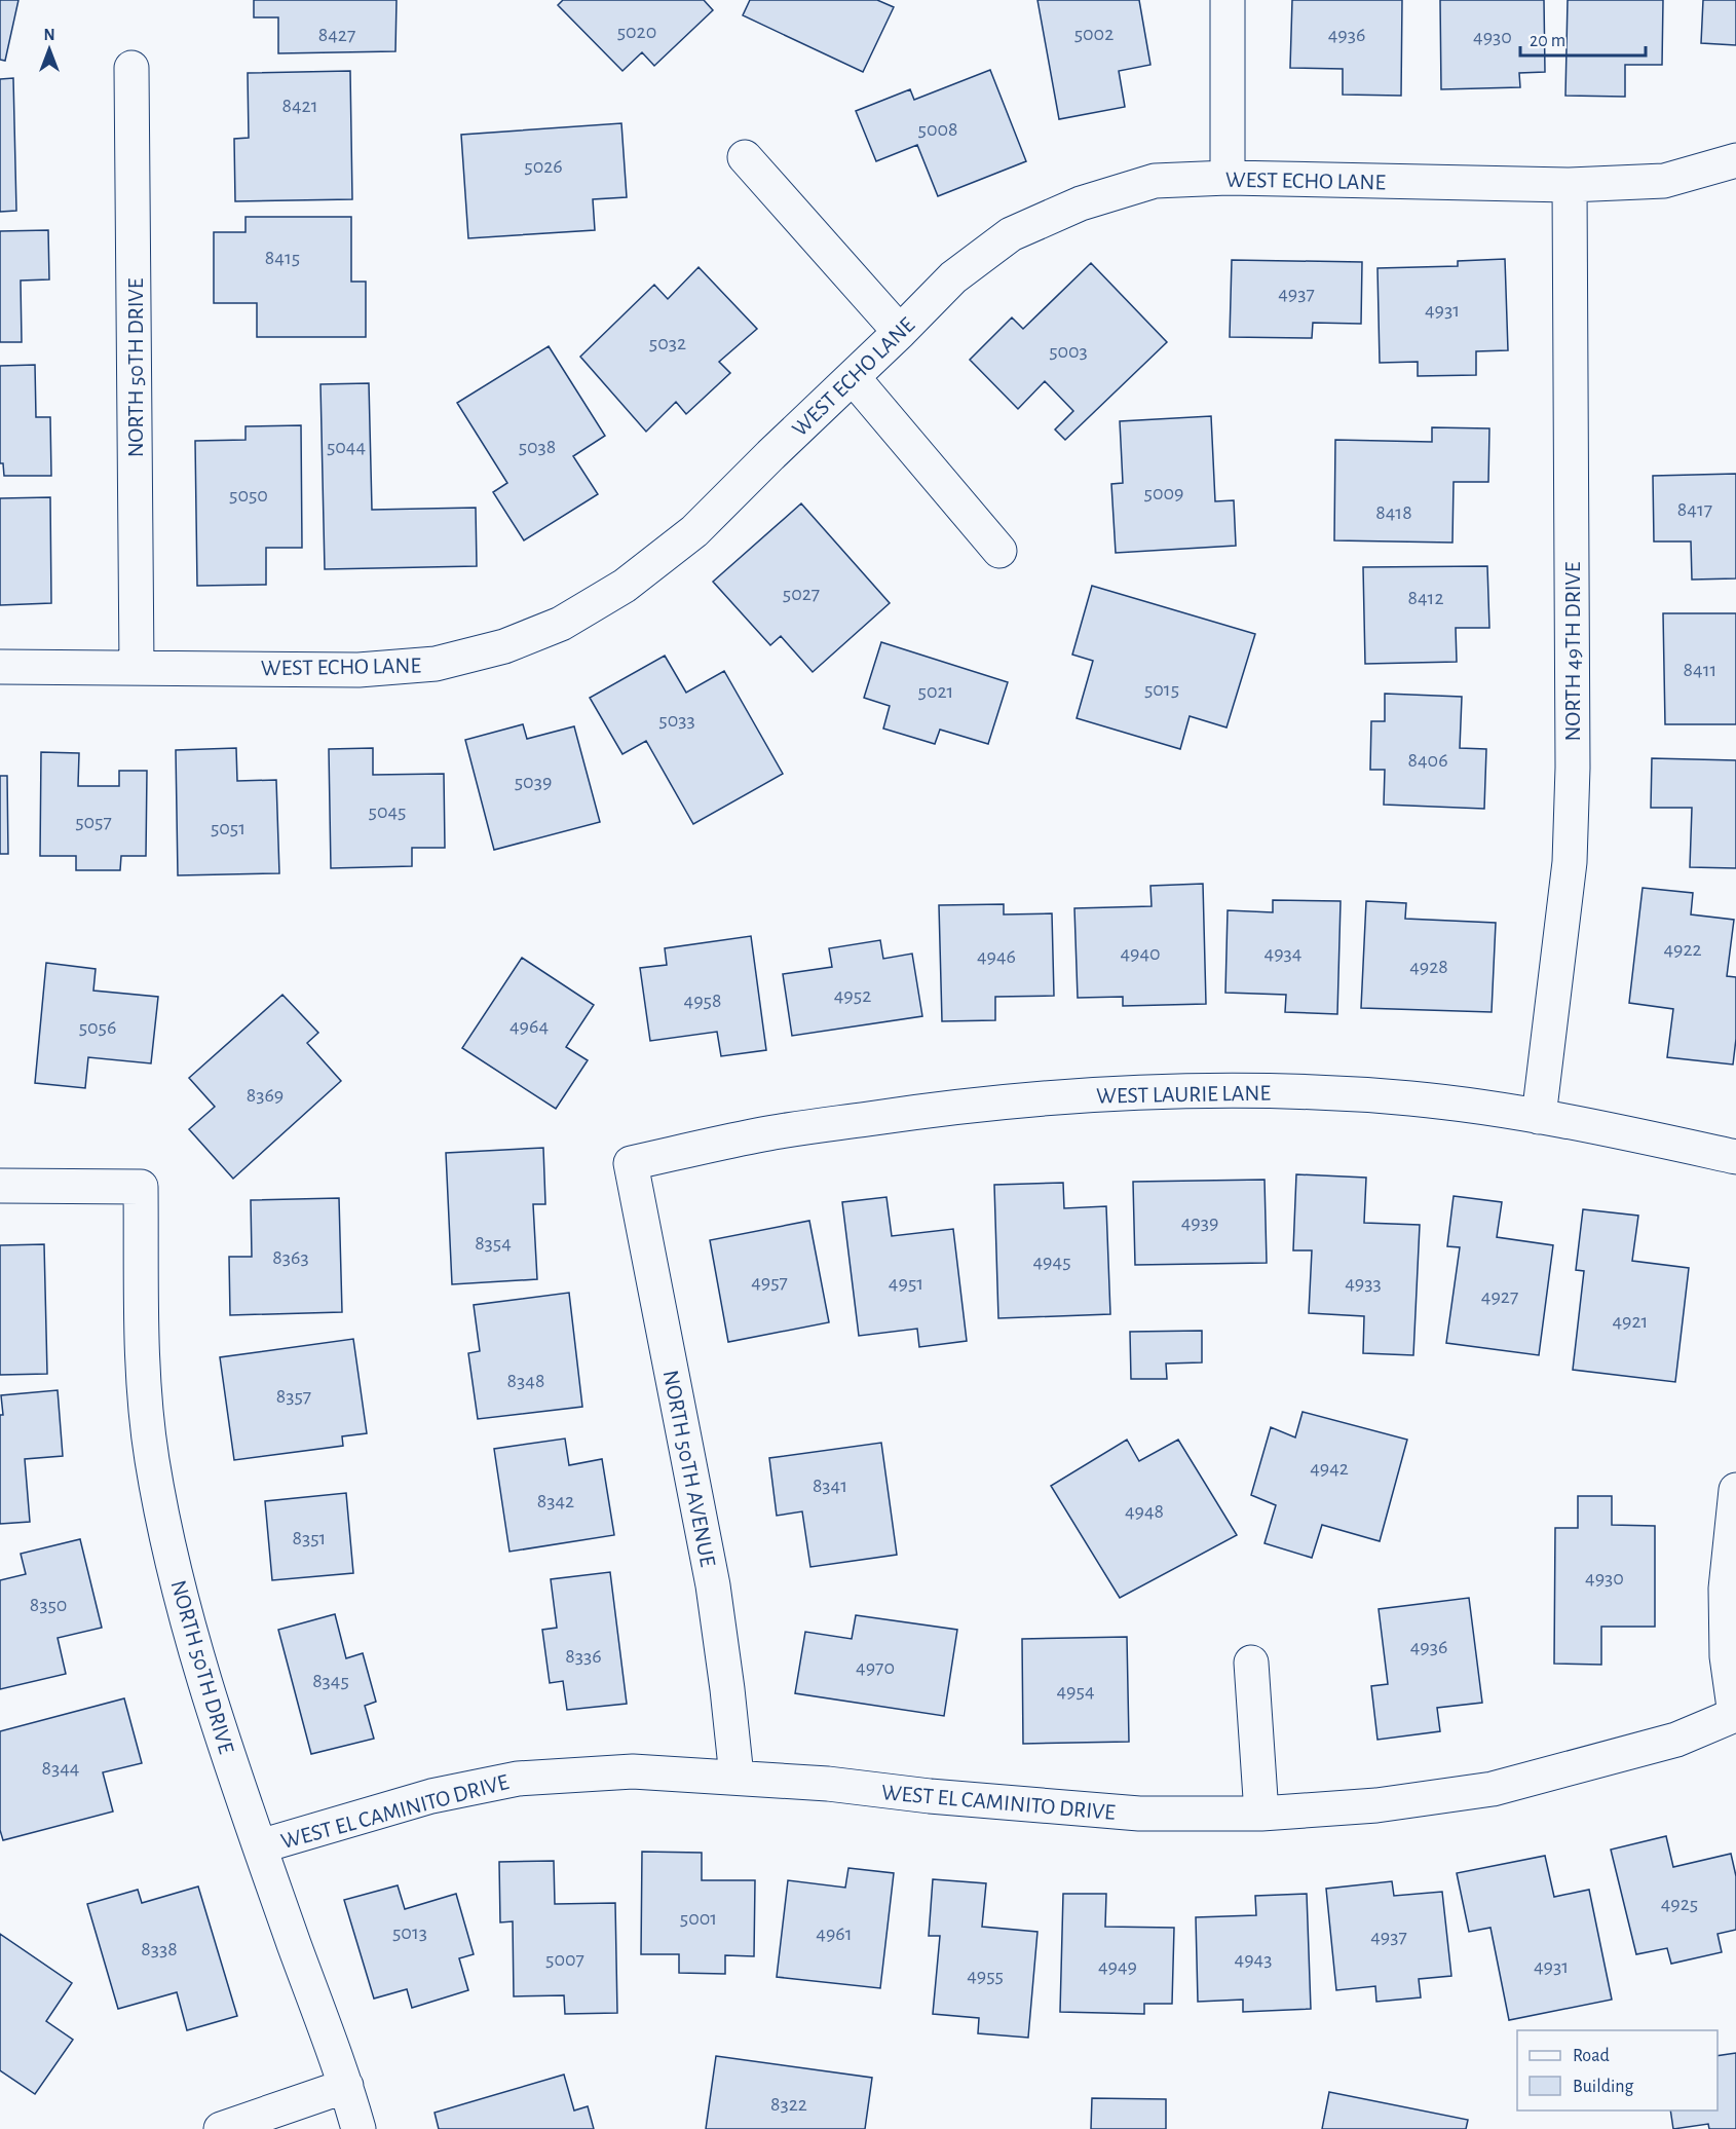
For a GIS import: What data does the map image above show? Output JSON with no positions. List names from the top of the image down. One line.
{"streets":{"street":["WEST ECHO LANE","NORTH 50TH DRIVE","NORTH 49TH DRIVE","WEST LAURIE LANE","NORTH 50TH AVENUE","WEST EL CAMINITO DRIVE"]},"crossings":[["WEST ECHO LANE","NORTH 50TH DRIVE"],["WEST ECHO LANE","NORTH 49TH DRIVE"],["NORTH 50TH DRIVE","WEST EL CAMINITO DRIVE"],["NORTH 49TH DRIVE","WEST LAURIE LANE"],["WEST LAURIE LANE","NORTH 50TH AVENUE"],["NORTH 50TH AVENUE","WEST EL CAMINITO DRIVE"]],"house_numbers":["5020","5002","8427","4936","4930","8421","5008","5026","8415","4937","4931","5032","5003","5044","5038","5009","5050","8417","8418","5027","8412","8411","5015","5021","5033","8406","5039","5045","5057","5051","4922","4940","4934","4946","4928","4952","4958","4964","5056","8369","4939","8354","8363","4945","4957","4951","4933","4927","4921","8348","8357","4942","8341","8342","4948","8351","4930","8350","4936","8336","4970","8345","4954","8344","4925","5001","5013","4961","4937","8338","5007","4943","4949","4931","4955","8322"],"legend":["Road","Building"],"scale_bar":"20 m","north":"top"}
